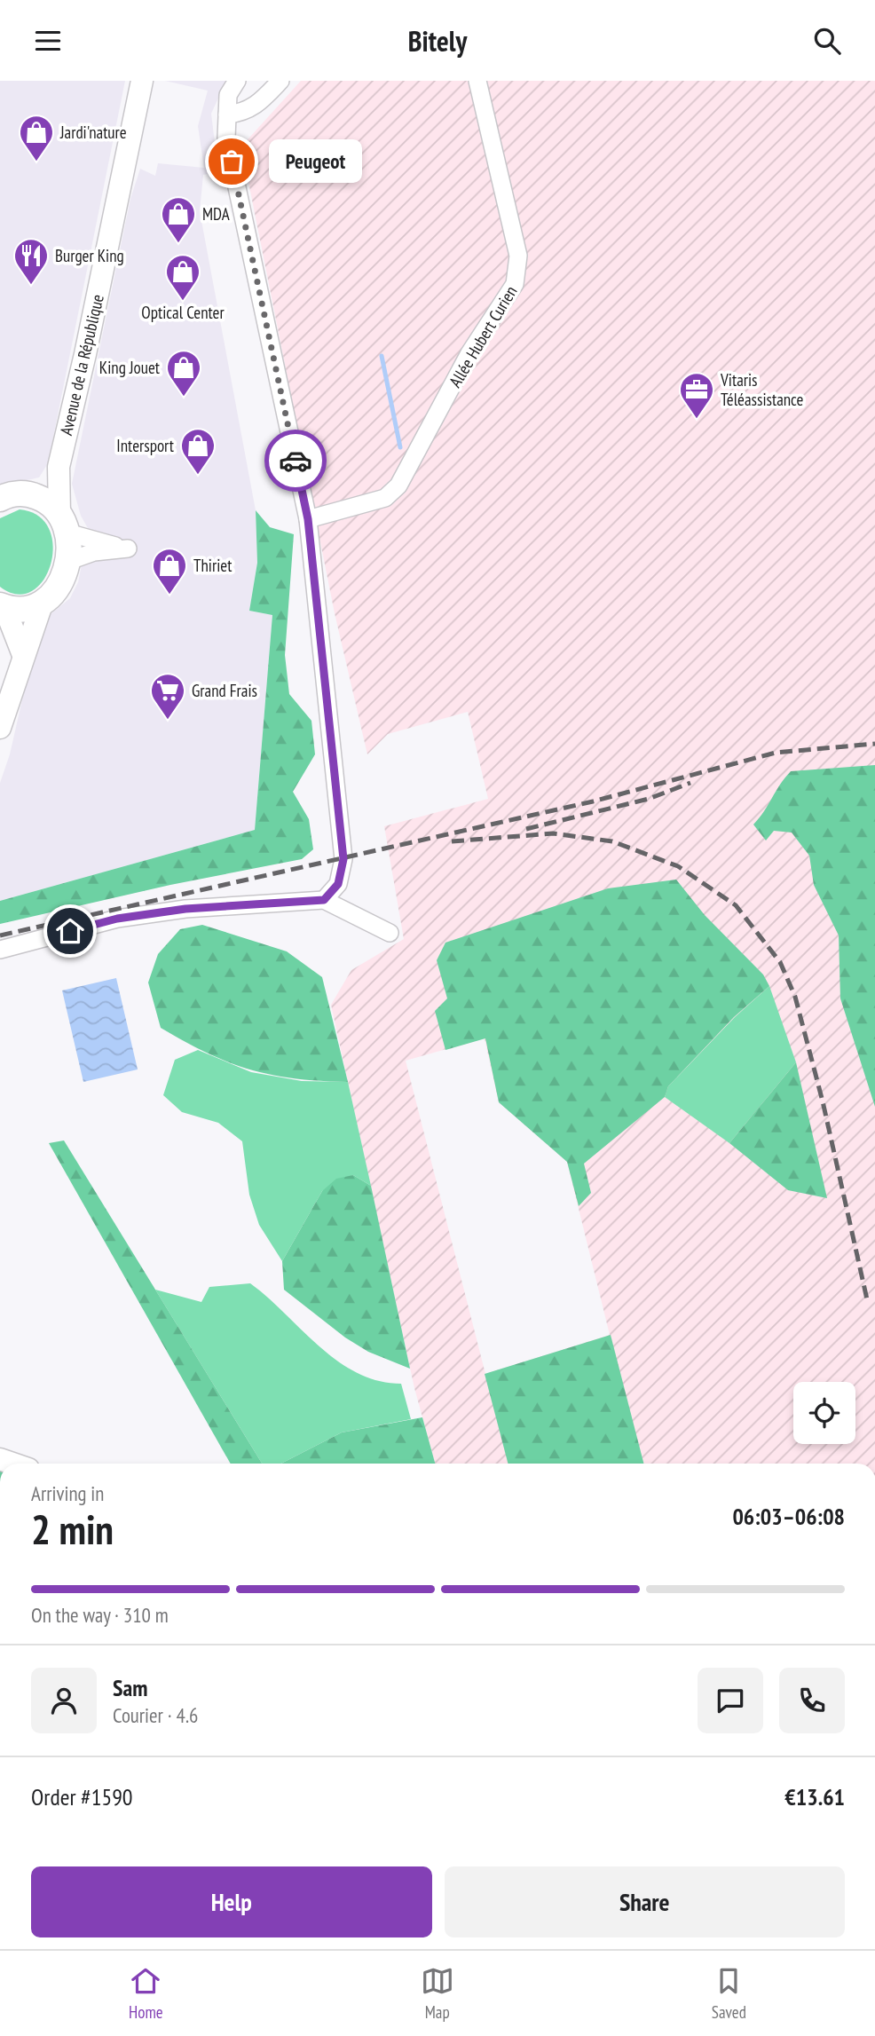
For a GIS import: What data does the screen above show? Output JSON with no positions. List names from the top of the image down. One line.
{"streets":{"street":["Allée Hubert Curien","Avenue de la République"]},"places":{"other":["Peugeot"],"shop":["Jardi'nature","MDA","Optical Center","King Jouet","Intersport","Thiriet"],"restaurant":["Burger King"],"office":["Vitaris Téléassistance"],"supermarket":["Grand Frais"]},"page":{"header":"Bitely","bubble":"Peugeot","heading":["2 min","Arriving in","06:03–06:08"],"panel":["Sam","Courier · 4.6","Order #1590","€13.61"],"bar":"On the way · 310 m","buttons":["Help","Share"],"tabs":["Home","Map","Saved"]}}
